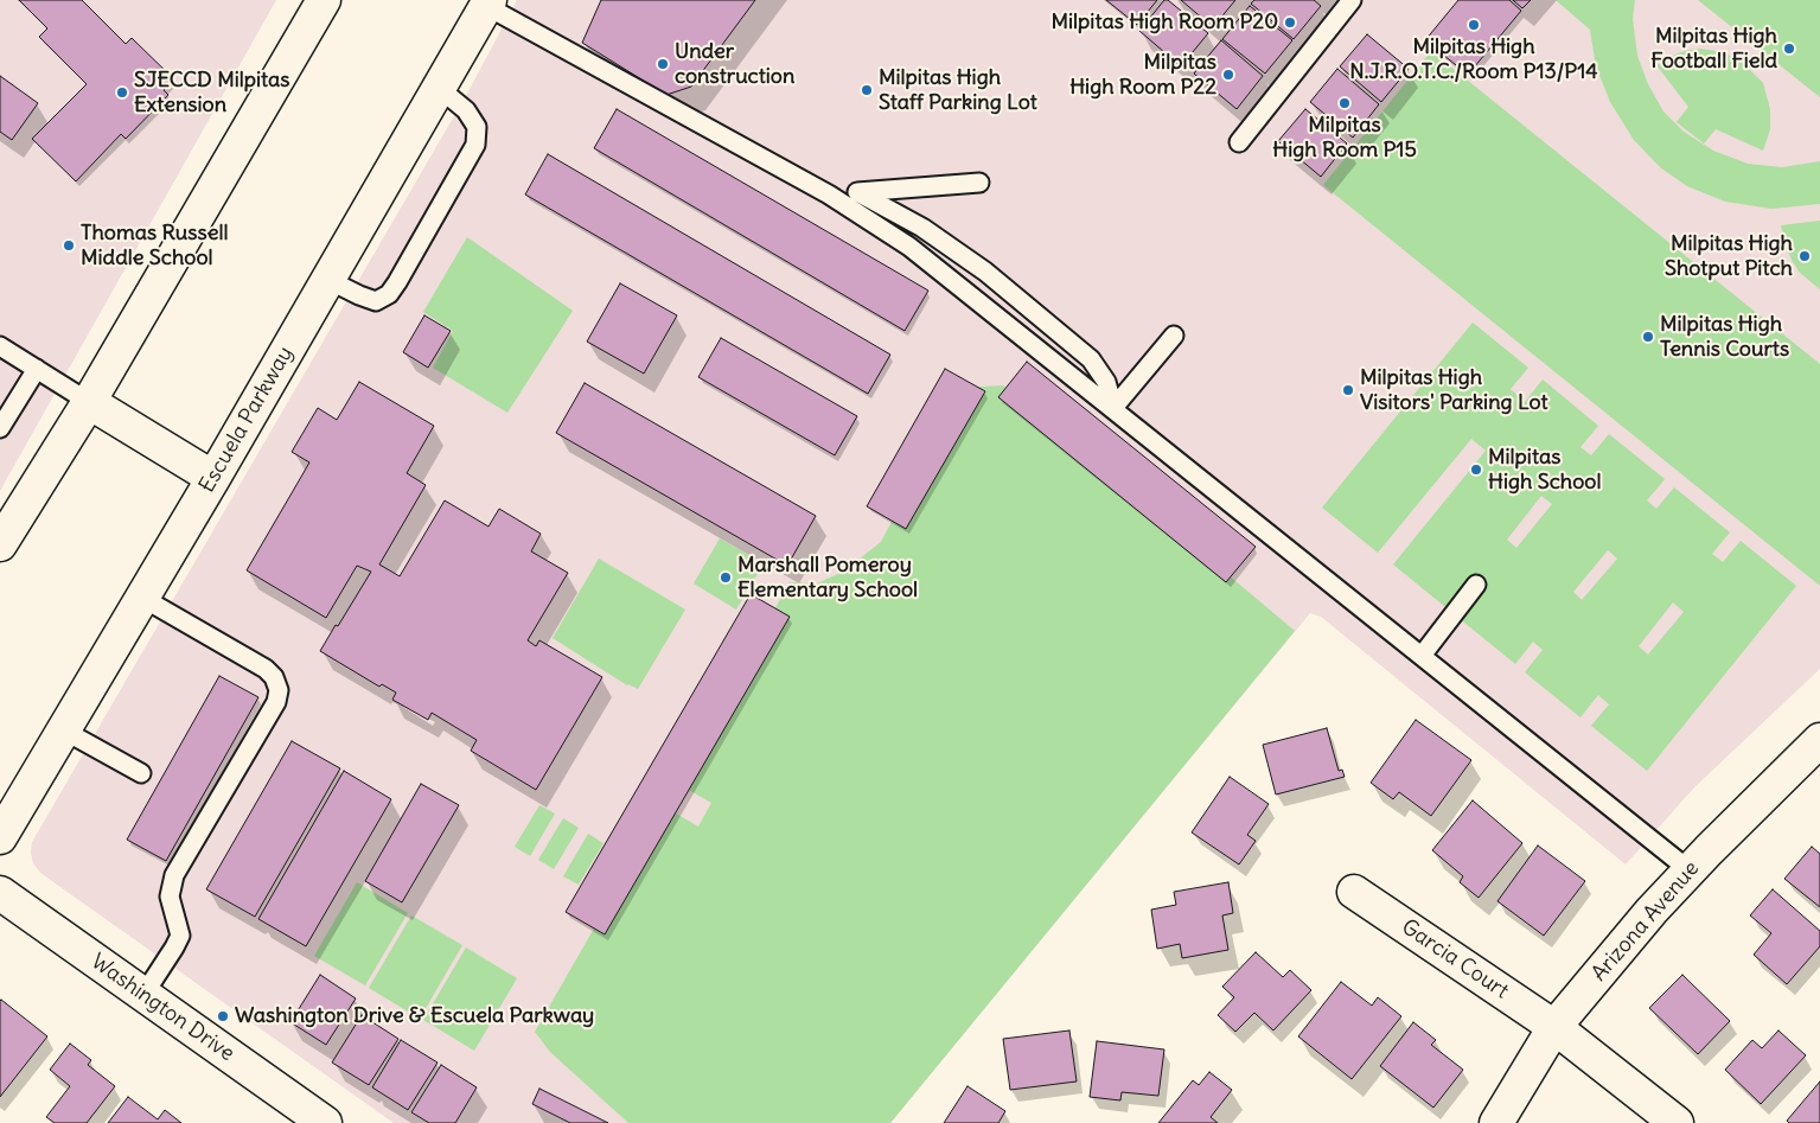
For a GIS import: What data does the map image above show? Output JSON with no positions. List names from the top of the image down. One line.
{"streets":{"street":["Escuela Parkway","Arizona Avenue","Garcia Court","Washington Drive"]},"crossings":[["Arizona Avenue","Garcia Court"]],"places":["Milpitas High Room P20","Milpitas High N.J.R.O.T.C./Room P13/P14","Milpitas High Football Field","Under construction","Milpitas High Room P22","Milpitas High Staff Parking Lot","SJECCD Milpitas Extension","Milpitas High Room P15","Thomas Russell Middle School","Milpitas High Shotput Pitch","Milpitas High Tennis Courts","Milpitas High Visitors' Parking Lot","Milpitas High School","Marshall Pomeroy Elementary School","Washington Drive & Escuela Parkway"]}
